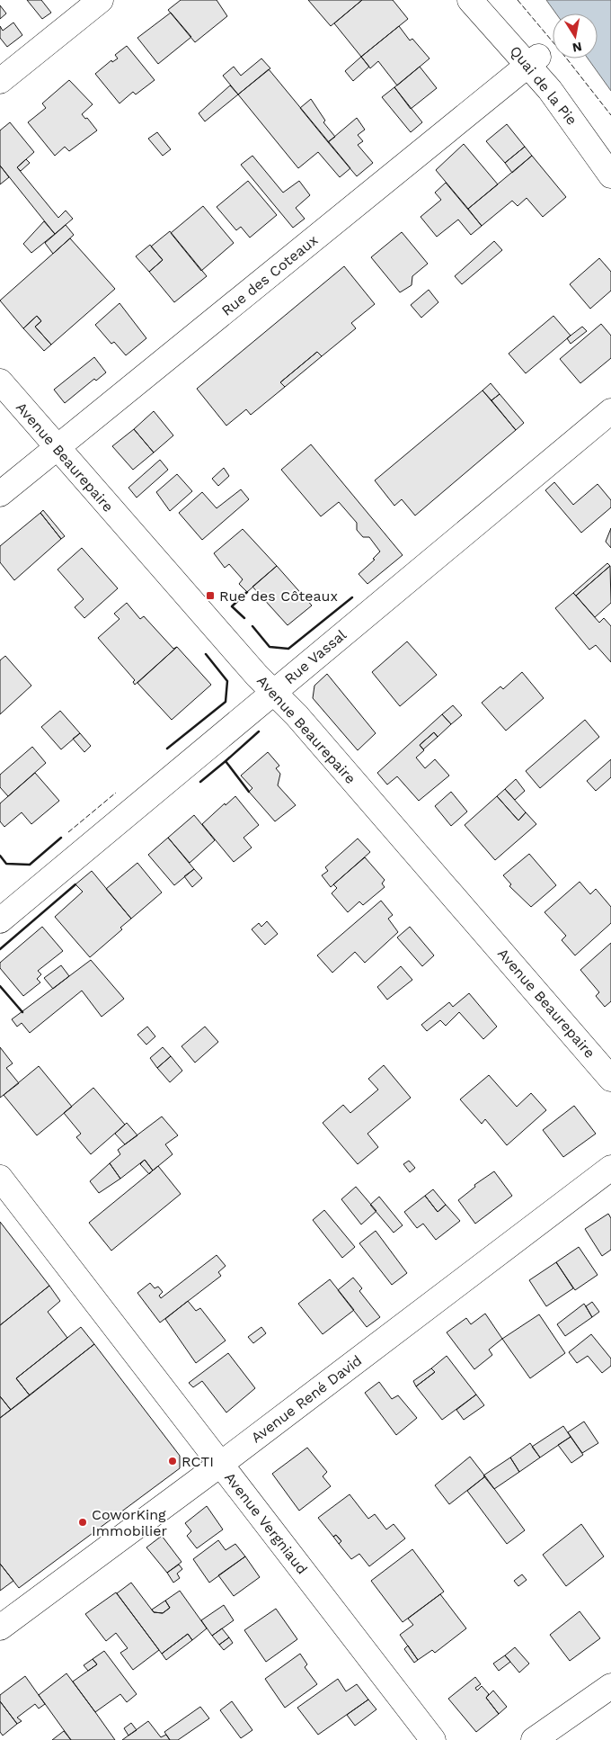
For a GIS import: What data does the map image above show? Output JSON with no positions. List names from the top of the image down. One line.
{"streets":{"street":["Quai de la Pie","Rue des Coteaux","Avenue Beaurepaire","Rue Vassal","Avenue René David","Avenue Vergniaud"]},"crossings":[["Quai de la Pie","Rue des Coteaux"],["Rue des Coteaux","Avenue Beaurepaire"],["Avenue Beaurepaire","Rue Vassal"],["Avenue René David","Avenue Vergniaud"]],"places":{"transit":["Rue des Côteaux"],"other":["RCTI","CoworKing Immobilier"]},"north":"bottom"}
